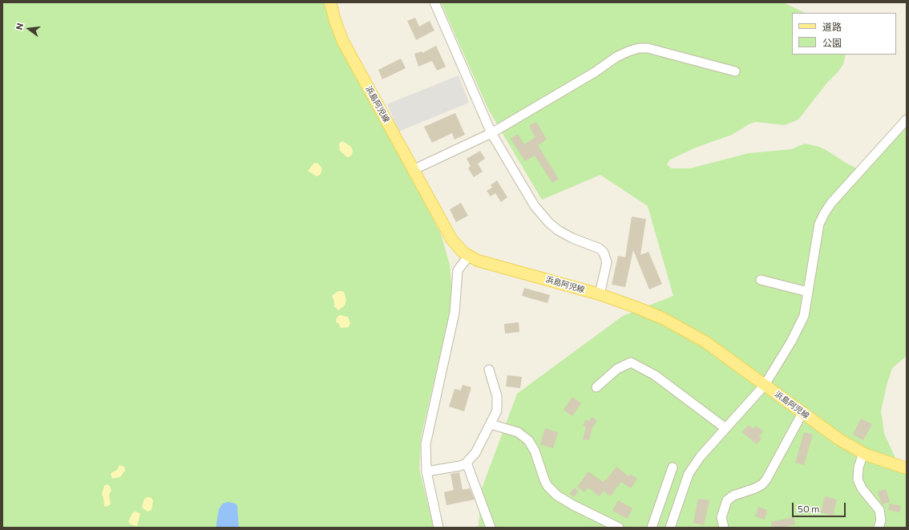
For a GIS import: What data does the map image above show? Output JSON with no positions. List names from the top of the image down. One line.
{"streets":{"main road":["浜島阿児線"]},"legend":["道路","公園"],"scale_bar":"50 m","north":"left"}
